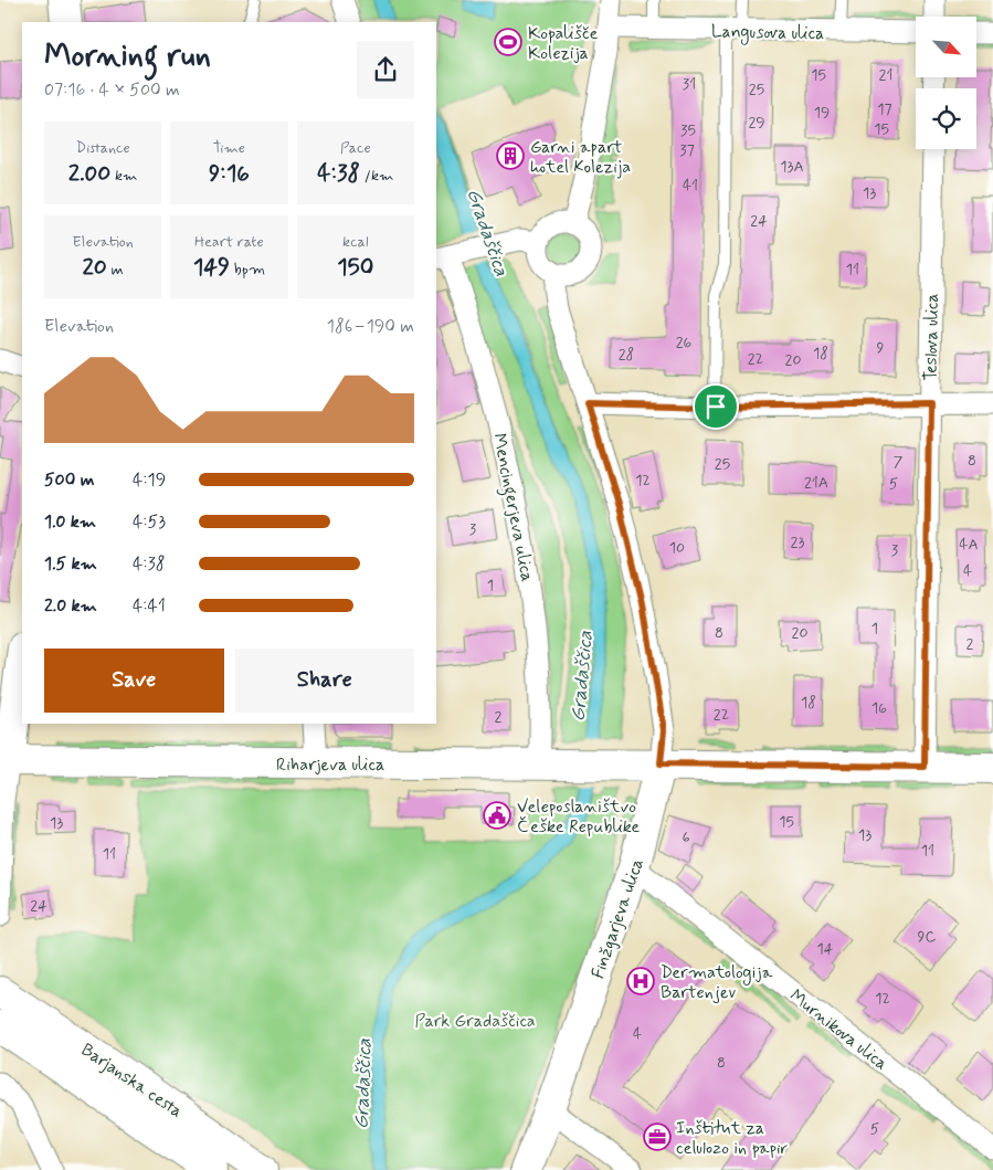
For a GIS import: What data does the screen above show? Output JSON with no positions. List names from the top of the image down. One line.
{"streets":{"street":["Langusova ulica","Teslova ulica","Mencingerjeva ulica","Riharjeva ulica","Finžgarjeva ulica","Murnikova ulica","Barjanska cesta"]},"crossings":[["Teslova ulica","Riharjeva ulica"],["Mencingerjeva ulica","Riharjeva ulica"],["Riharjeva ulica","Finžgarjeva ulica"],["Finžgarjeva ulica","Murnikova ulica"]],"water":["Gradaščica"],"parks":["Park Gradaščica"],"places":{"sports":["Kopališče Kolezija"],"building":["Garni apart hotel Kolezija"],"public building":["Veleposlaništvo Češke Republike"],"hospital":["Dermatologija Bartenjev"],"office":["Inštitut za celulozo in papir"]},"house_numbers":["15","21","31","25","17","19","29","15","35","37","13A","41","13","24","11","26","9","18","28","22","20","8","7","25","12","21A","5","3","23","4A","10","3","4","1","1","8","20","2","18","16","22","2","15","13","13","6","11","11","24","9C","14","12","4","8","5"],"north":"bottom right","page":{"heading":["Morning run","07:16 · 4 × 500 m"],"stats":[["Distance","2.00 km"],["Time","9:16"],["Pace","4:38 /km"],["Elevation","20 m"],["Heart rate","149 bpm"],["kcal","150"]],"chart":["Elevation","186–190 m"],"list":[{"name":"500 m","note":"4:19"},{"name":"1.0 km","note":"4:53"},{"name":"1.5 km","note":"4:38"},{"name":"2.0 km","note":"4:41"}],"buttons":["Save","Share"]}}
